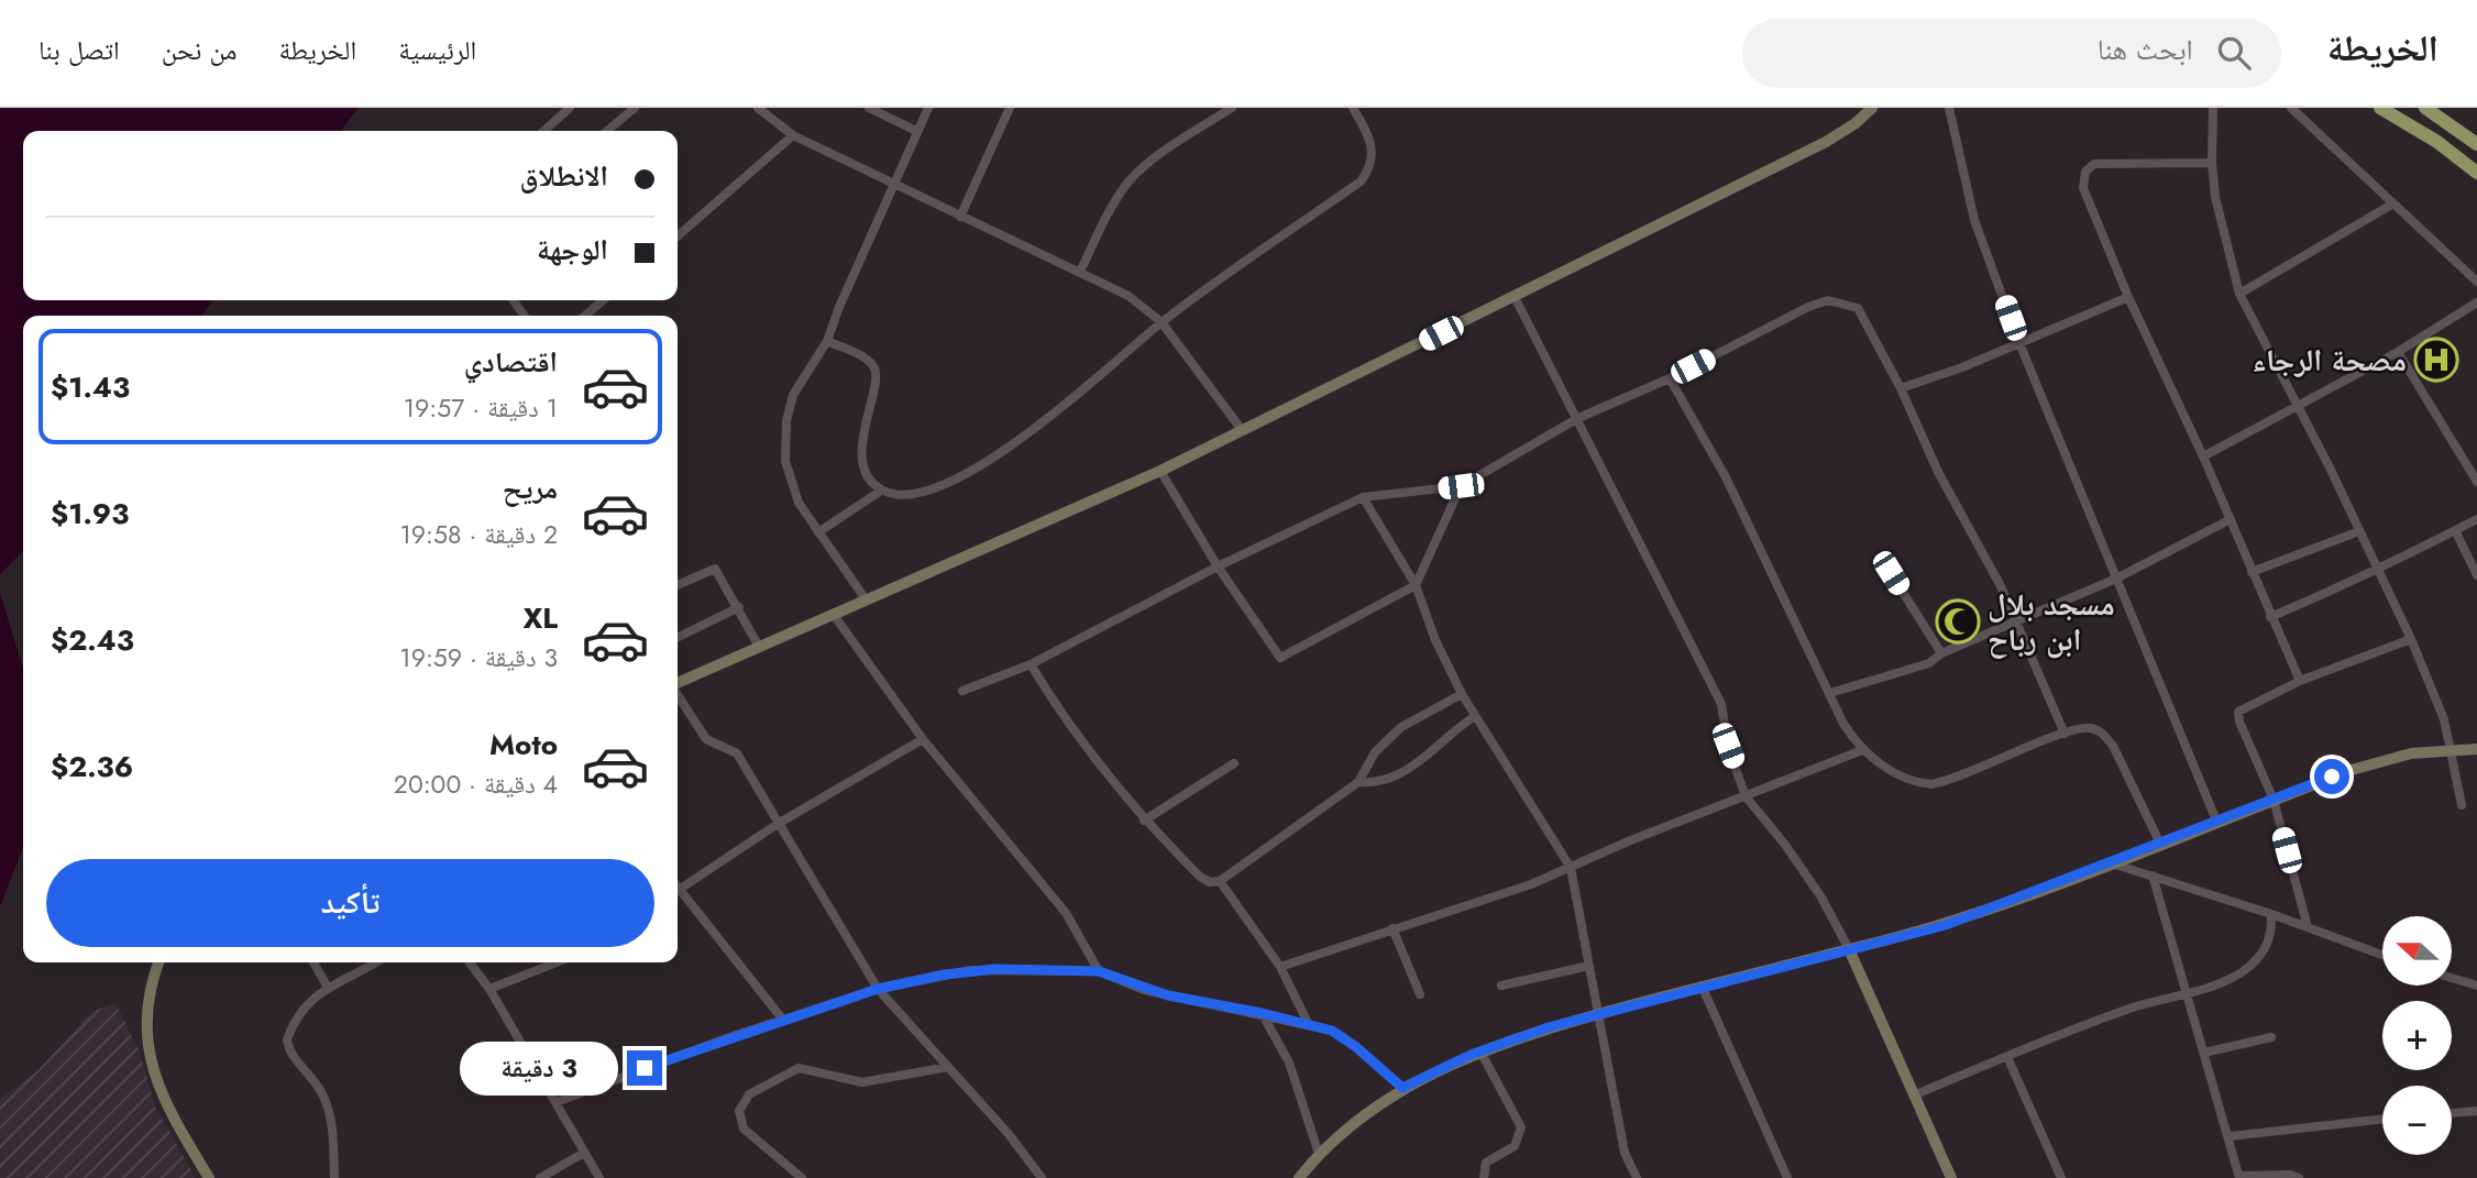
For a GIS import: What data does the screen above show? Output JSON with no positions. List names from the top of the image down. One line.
{"places":{"hospital":["مصحة الرجاء"],"mosque":["مسجد بلال ابن رباح"]},"north":"left","page":{"header":"الخريطة","search":"ابحث هنا","nav":["الرئيسية","الخريطة","من نحن","اتصل بنا"],"banner":["الانطلاق","الوجهة"],"list":[{"name":"اقتصادي","note":"1 دقيقة · 19:57","value":"$1.43"},{"name":"مريح","note":"2 دقيقة · 19:58","value":"$1.93"},{"name":"XL","note":"3 دقيقة · 19:59","value":"$2.43"},{"name":"Moto","note":"4 دقيقة · 20:00","value":"$2.36"}],"buttons":"تأكيد","map_buttons":["+","−"],"bubble":"3 دقيقة"}}
